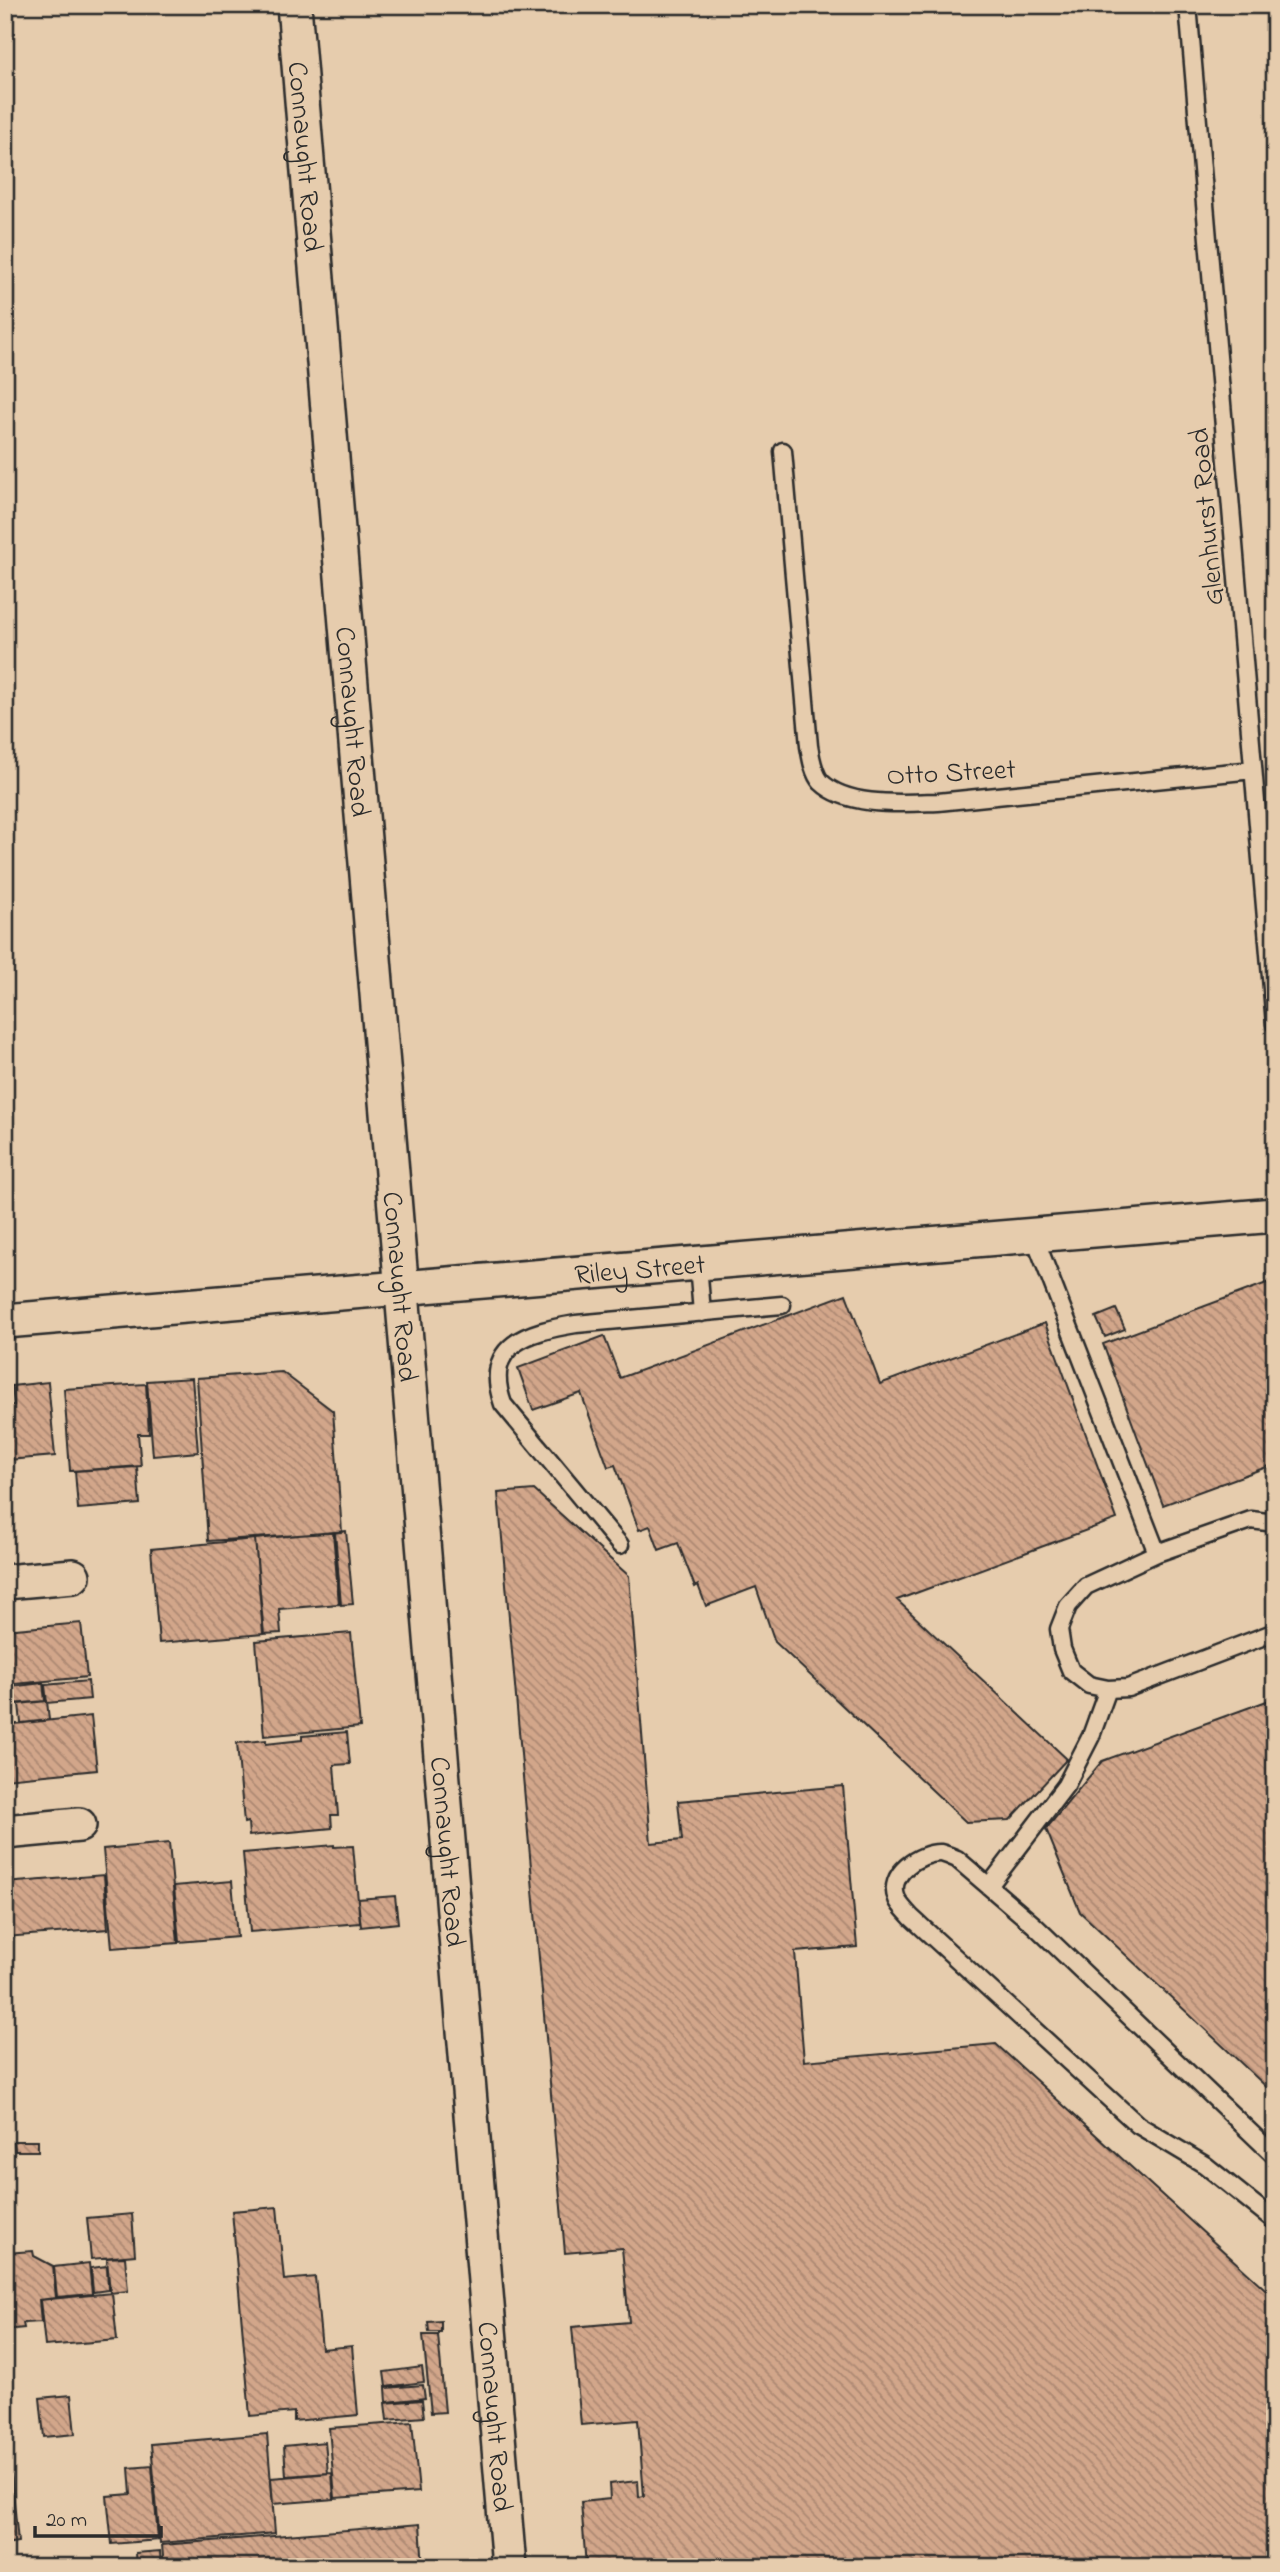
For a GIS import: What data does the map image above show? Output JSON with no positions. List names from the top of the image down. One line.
{"streets":{"street":["Connaught Road","Riley Street"],"lane":["Glenhurst Road","Otto Street"]},"crossings":[["Connaught Road","Riley Street"],["Glenhurst Road","Otto Street"]],"scale_bar":"20 m"}
